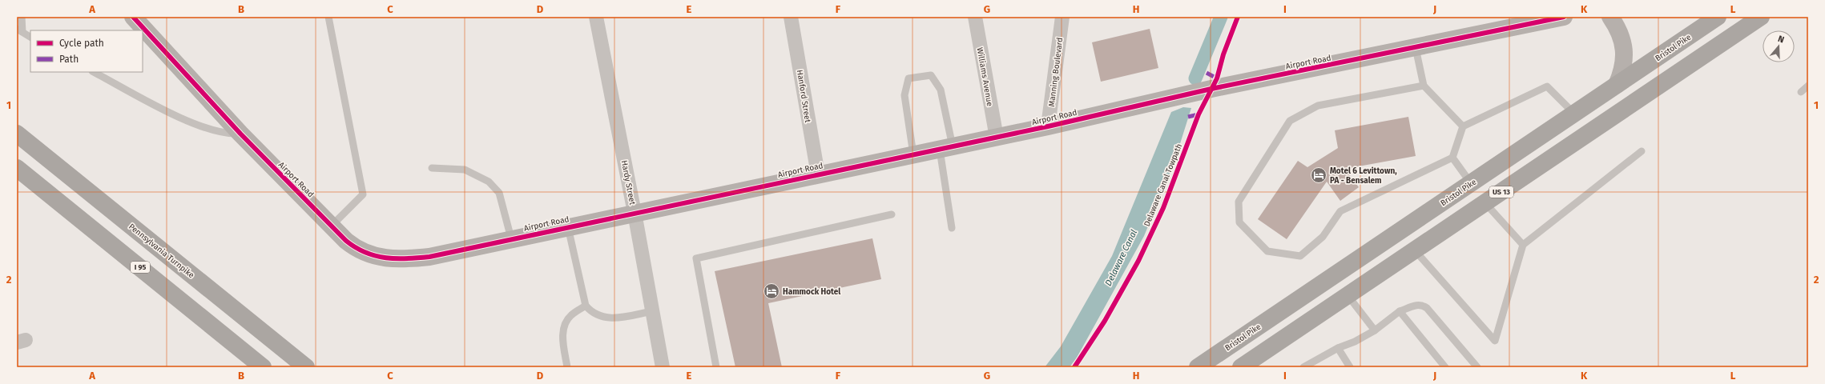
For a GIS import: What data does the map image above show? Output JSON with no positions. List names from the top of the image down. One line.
{"streets":{"highway":["Bristol Pike","US 13","Pennsylvania Turnpike","I 95"],"street":["Airport Road","Manning Boulevard","Williams Avenue","Hanford Street","Hardy Street"],"cycle path":["Delaware Canal Towpath"]},"crossings":[["Airport Road","Manning Boulevard"],["Airport Road","Williams Avenue"],["Airport Road","Hanford Street"],["Airport Road","Hardy Street"]],"water":["Delaware Canal"],"places":{"hotel":["Motel 6 Levittown, PA - Bensalem","Hammock Hotel"]},"legend":["Cycle path","Path"],"north":"top","grid":{"columns":["A","B","C","D","E","F","G","H","I","J","K","L"],"rows":["1","2"]}}
